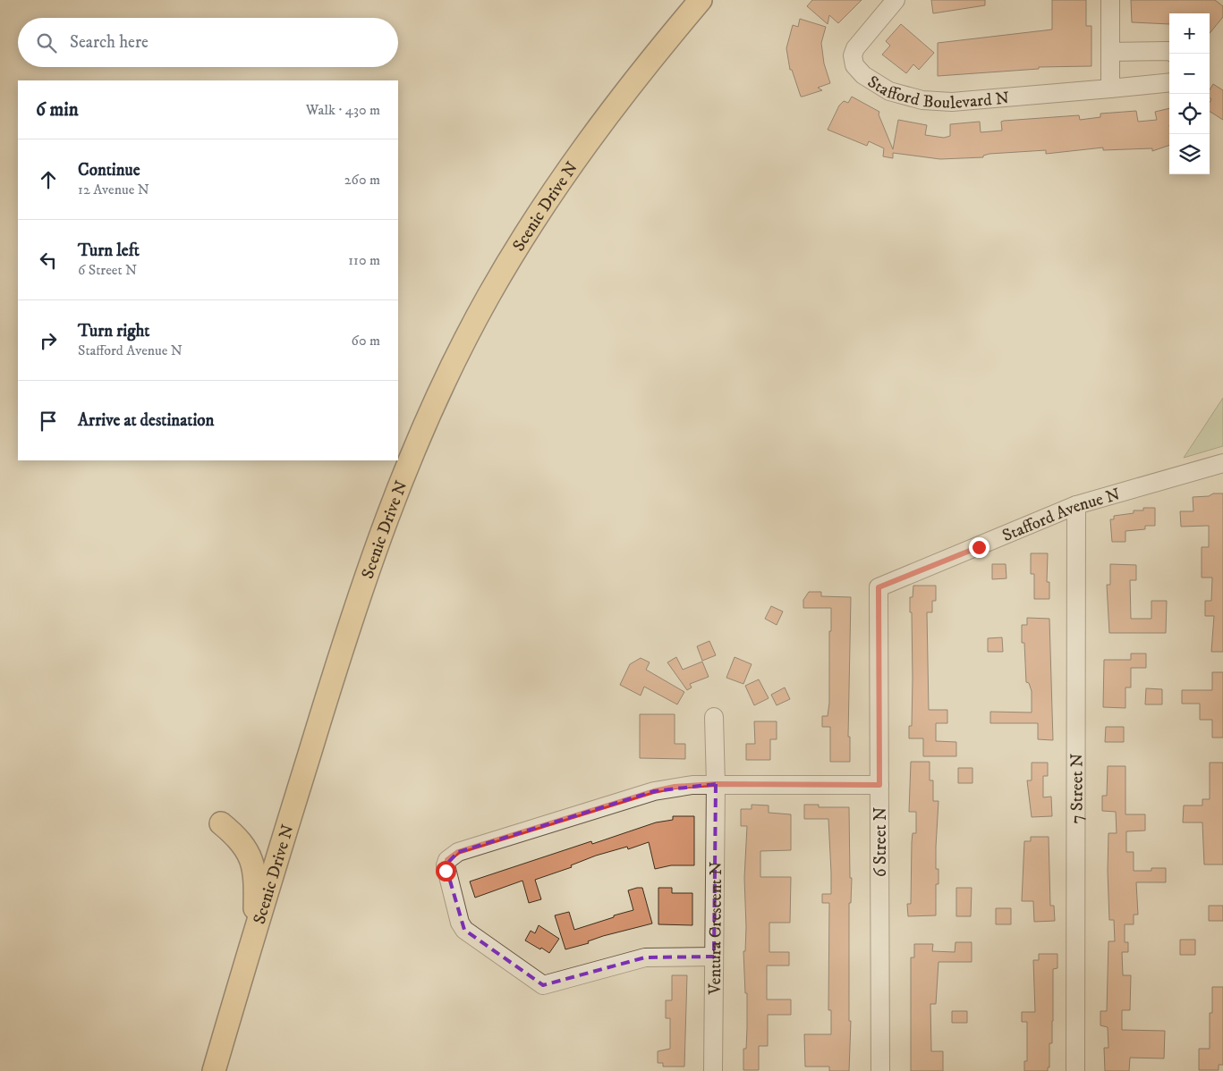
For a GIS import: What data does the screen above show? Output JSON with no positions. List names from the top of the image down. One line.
{"streets":{"main road":["Scenic Drive N"],"street":["Stafford Boulevard N","Stafford Avenue N","7 Street N","6 Street N","Ventura Crescent N"]},"crossings":[["Stafford Avenue N","7 Street N"],["Stafford Avenue N","6 Street N"]],"page":{"map_buttons":["+","−"],"search":"Search here","heading":["6 min","Walk · 430 m"],"list":[["Continue","12 Avenue N","260 m"],["Turn left","6 Street N","110 m"],["Turn right","Stafford Avenue N","60 m"],"Arrive at destination"]}}
